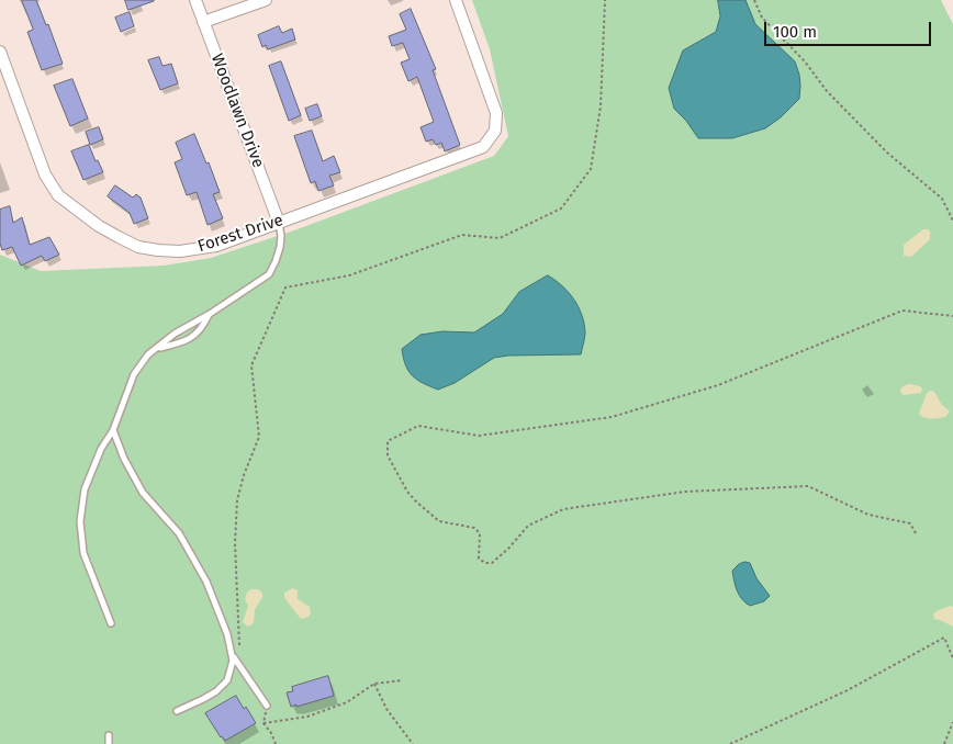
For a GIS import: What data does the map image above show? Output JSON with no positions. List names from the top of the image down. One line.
{"streets":{"street":["Woodlawn Drive","Forest Drive"]},"crossings":[["Woodlawn Drive","Forest Drive"]],"scale_bar":"100 m"}
